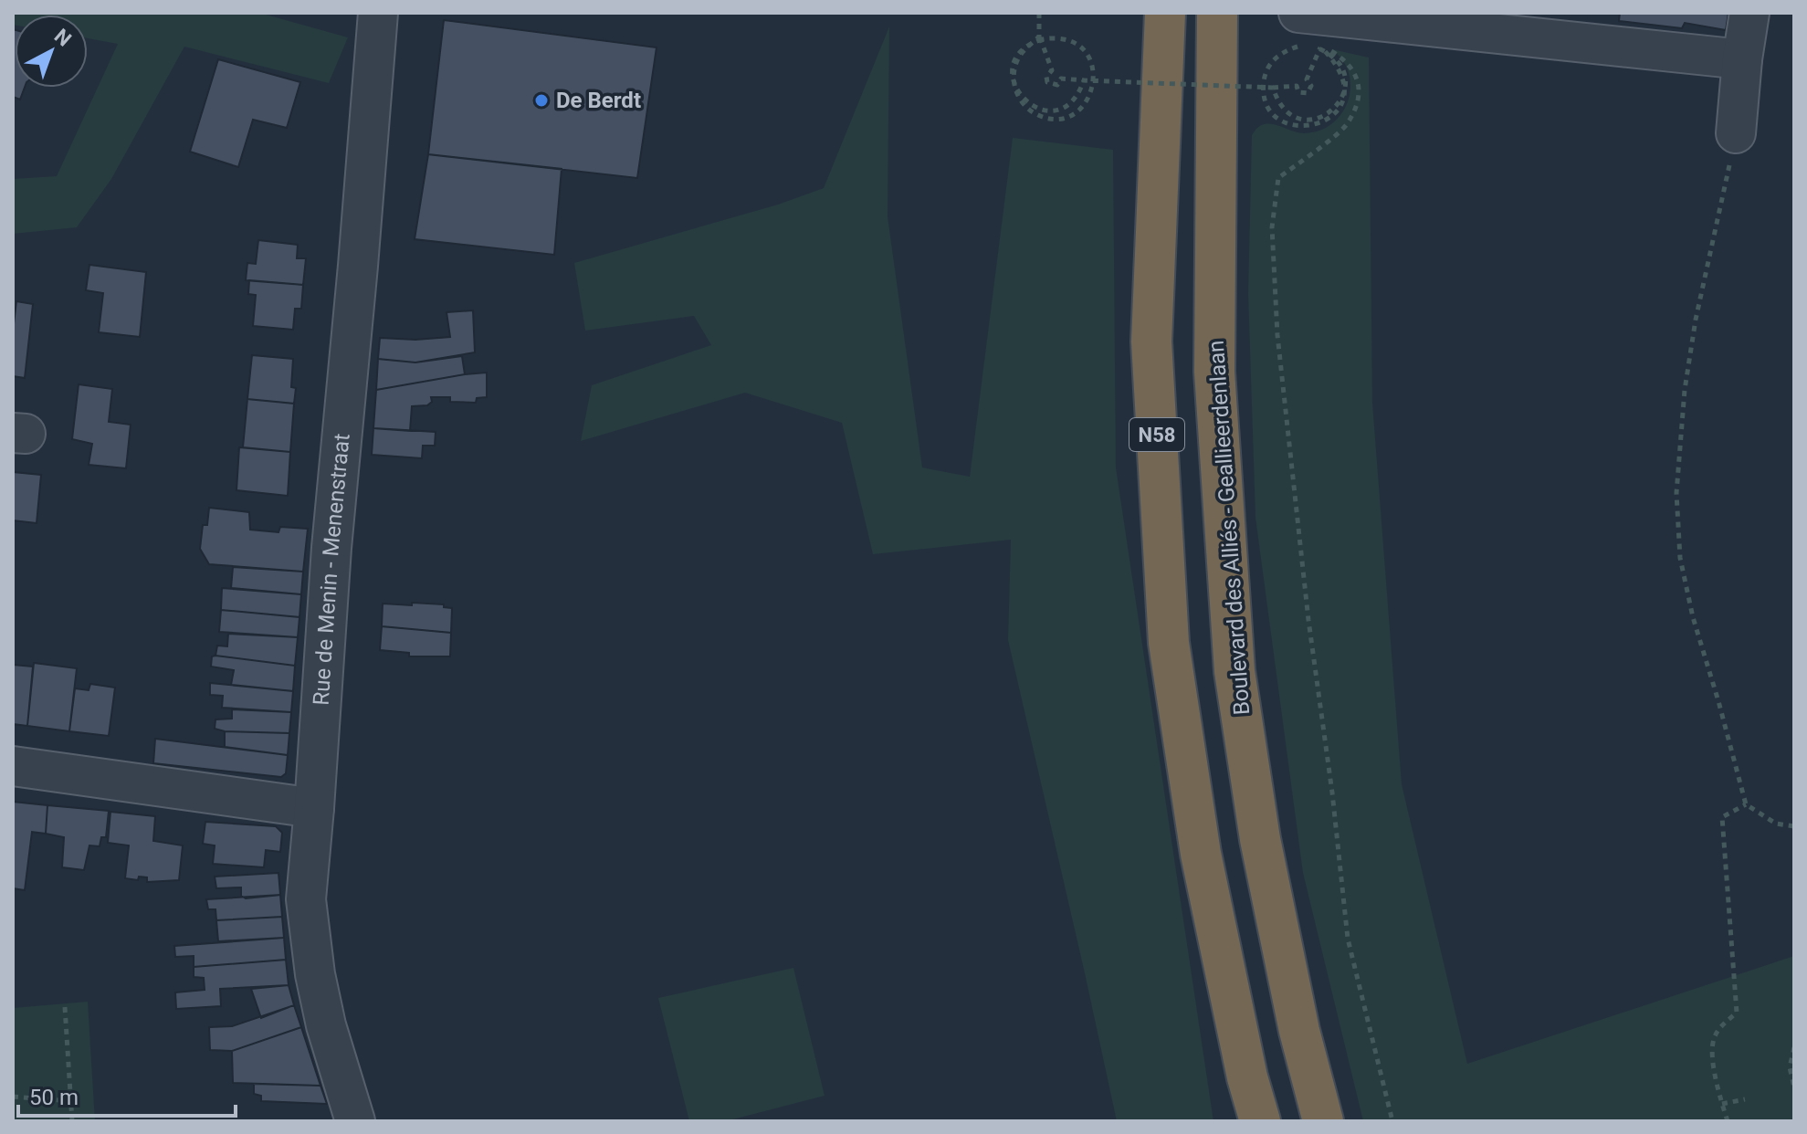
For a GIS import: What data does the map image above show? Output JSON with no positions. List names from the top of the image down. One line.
{"streets":{"highway":["N58","Boulevard des Alliés - Geallieerdenlaan"],"street":["Rue de Menin - Menenstraat"]},"places":["De Berdt"],"scale_bar":"50 m","north":"top right"}
